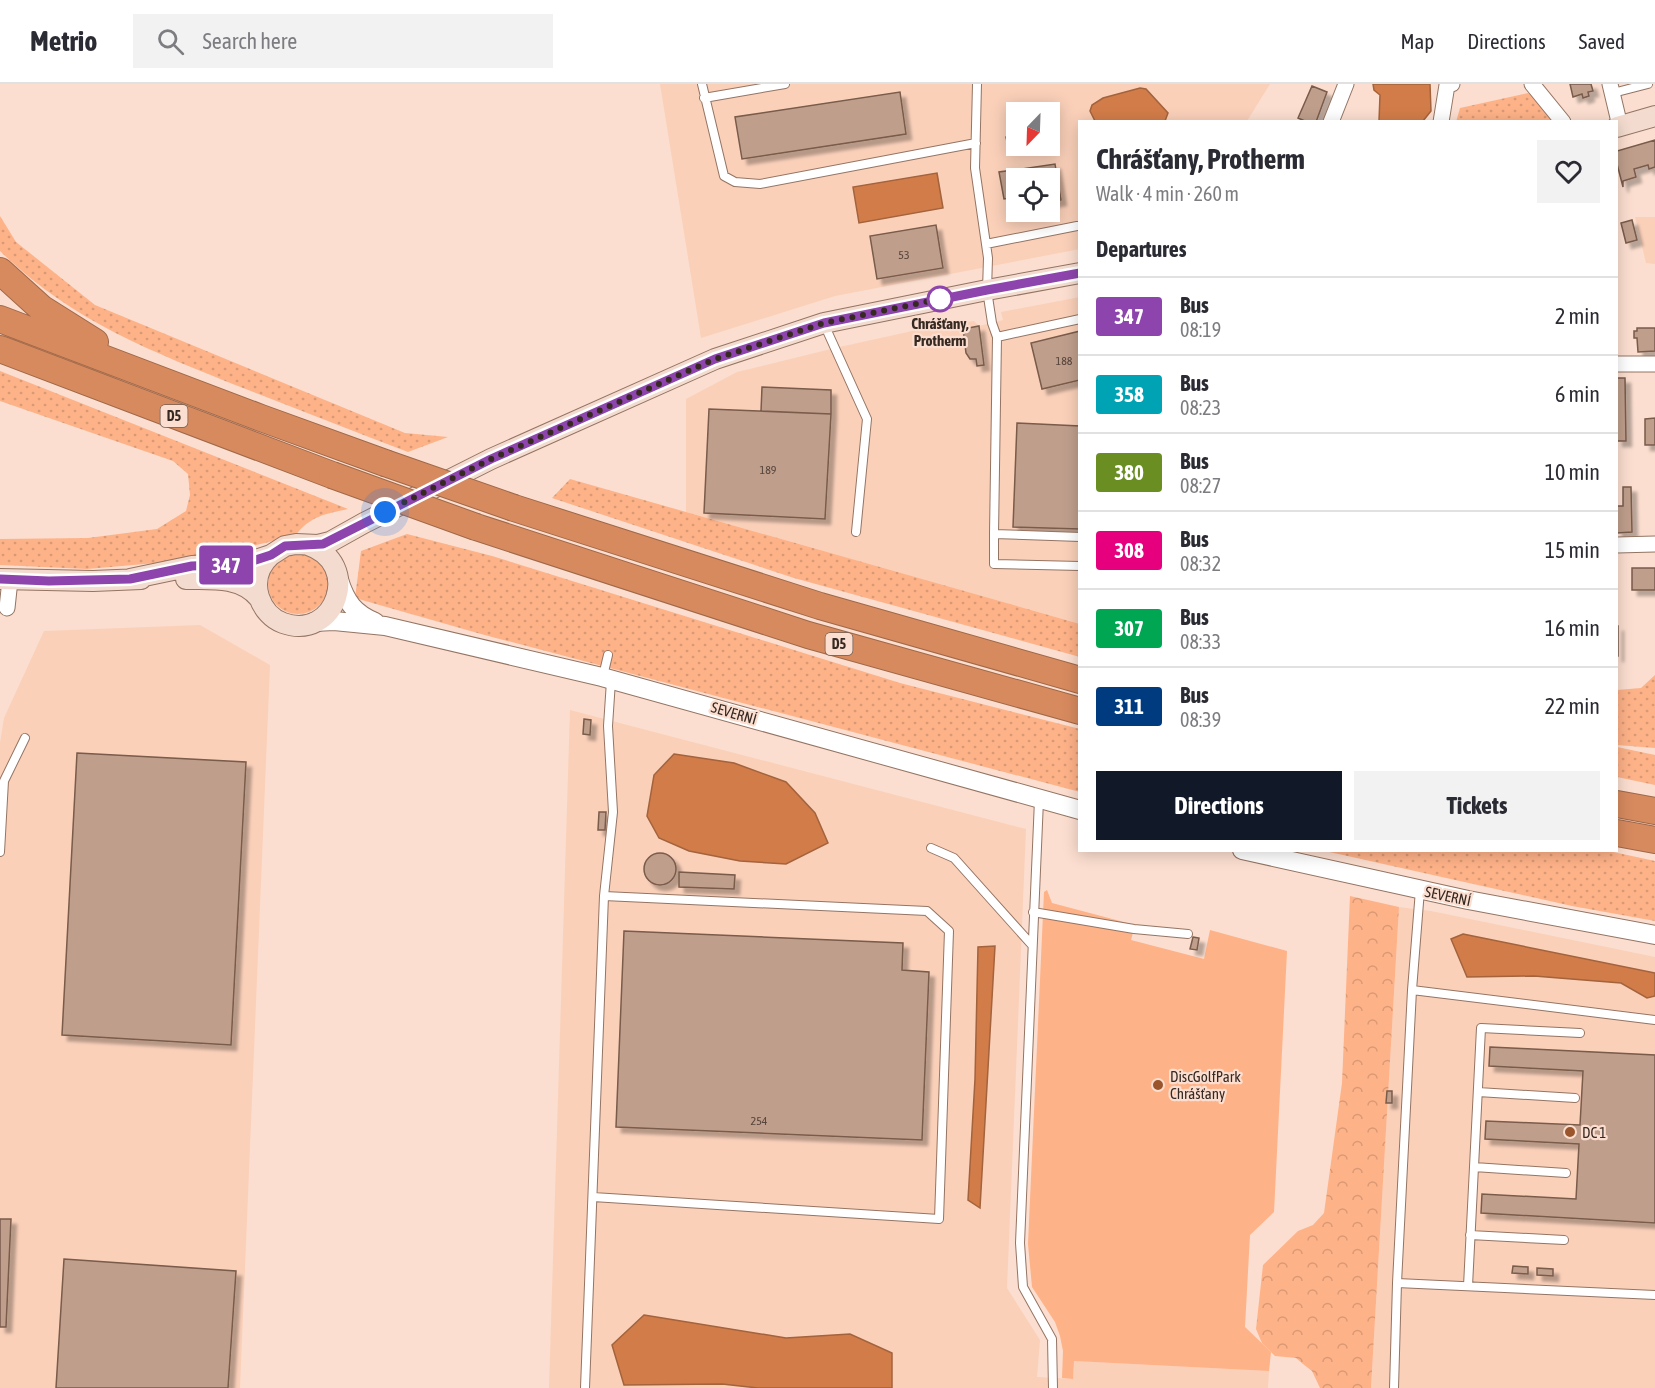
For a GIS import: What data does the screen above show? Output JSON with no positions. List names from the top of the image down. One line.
{"streets":{"highway":["D5"],"street":["SEVERNÍ"]},"places":["Chrášťany, Protherm","DiscGolfPark Chrášťany","DC 1"],"lines":["bus line 347"],"house_numbers":["53","188","189","254"],"north":"bottom left","page":{"header":"Metrio","search":"Search here","nav":["Map","Directions","Saved"],"on_map":"347","heading":[["Chrášťany, Protherm","Walk · 4 min · 260 m"],"Departures"],"list":[{"mark":"347","name":"Bus","note":"08:19","value":"2 min"},{"mark":"358","name":"Bus","note":"08:23","value":"6 min"},{"mark":"380","name":"Bus","note":"08:27","value":"10 min"},{"mark":"308","name":"Bus","note":"08:32","value":"15 min"},{"mark":"307","name":"Bus","note":"08:33","value":"16 min"},{"mark":"311","name":"Bus","note":"08:39","value":"22 min"}],"buttons":["Directions","Tickets"]}}
